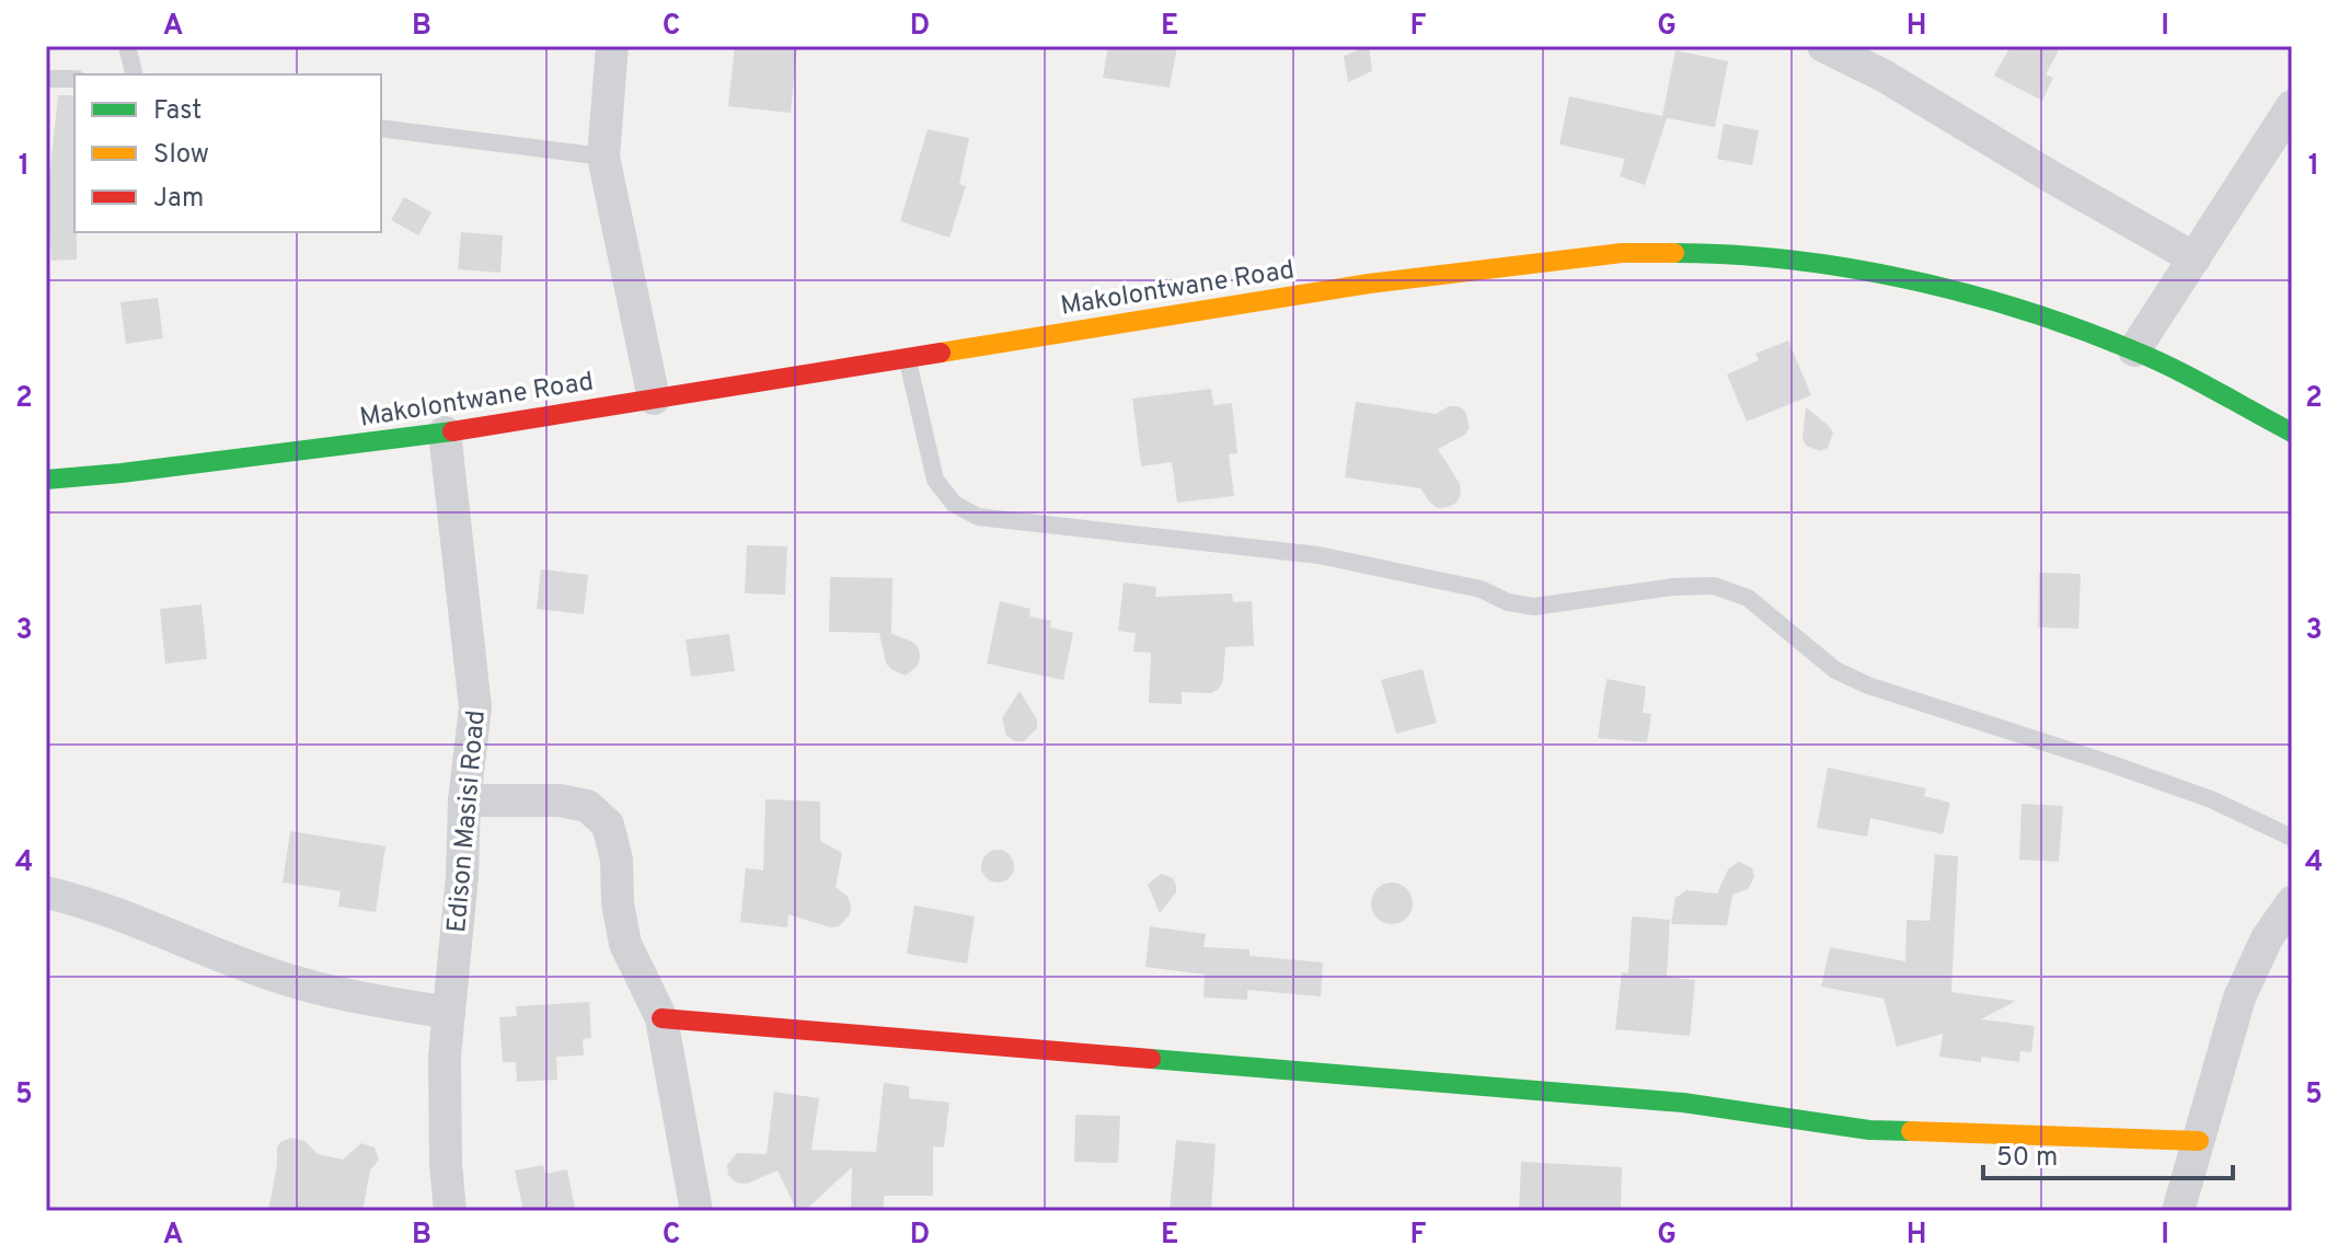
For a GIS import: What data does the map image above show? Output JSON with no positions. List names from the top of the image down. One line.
{"streets":{"main road":["Makolontwane Road"],"street":["Edison Masisi Road"]},"crossings":[["Makolontwane Road","Edison Masisi Road"]],"legend":["Fast","Slow","Jam"],"scale_bar":"50 m","grid":{"columns":["A","B","C","D","E","F","G","H","I"],"rows":["1","2","3","4","5"]}}
